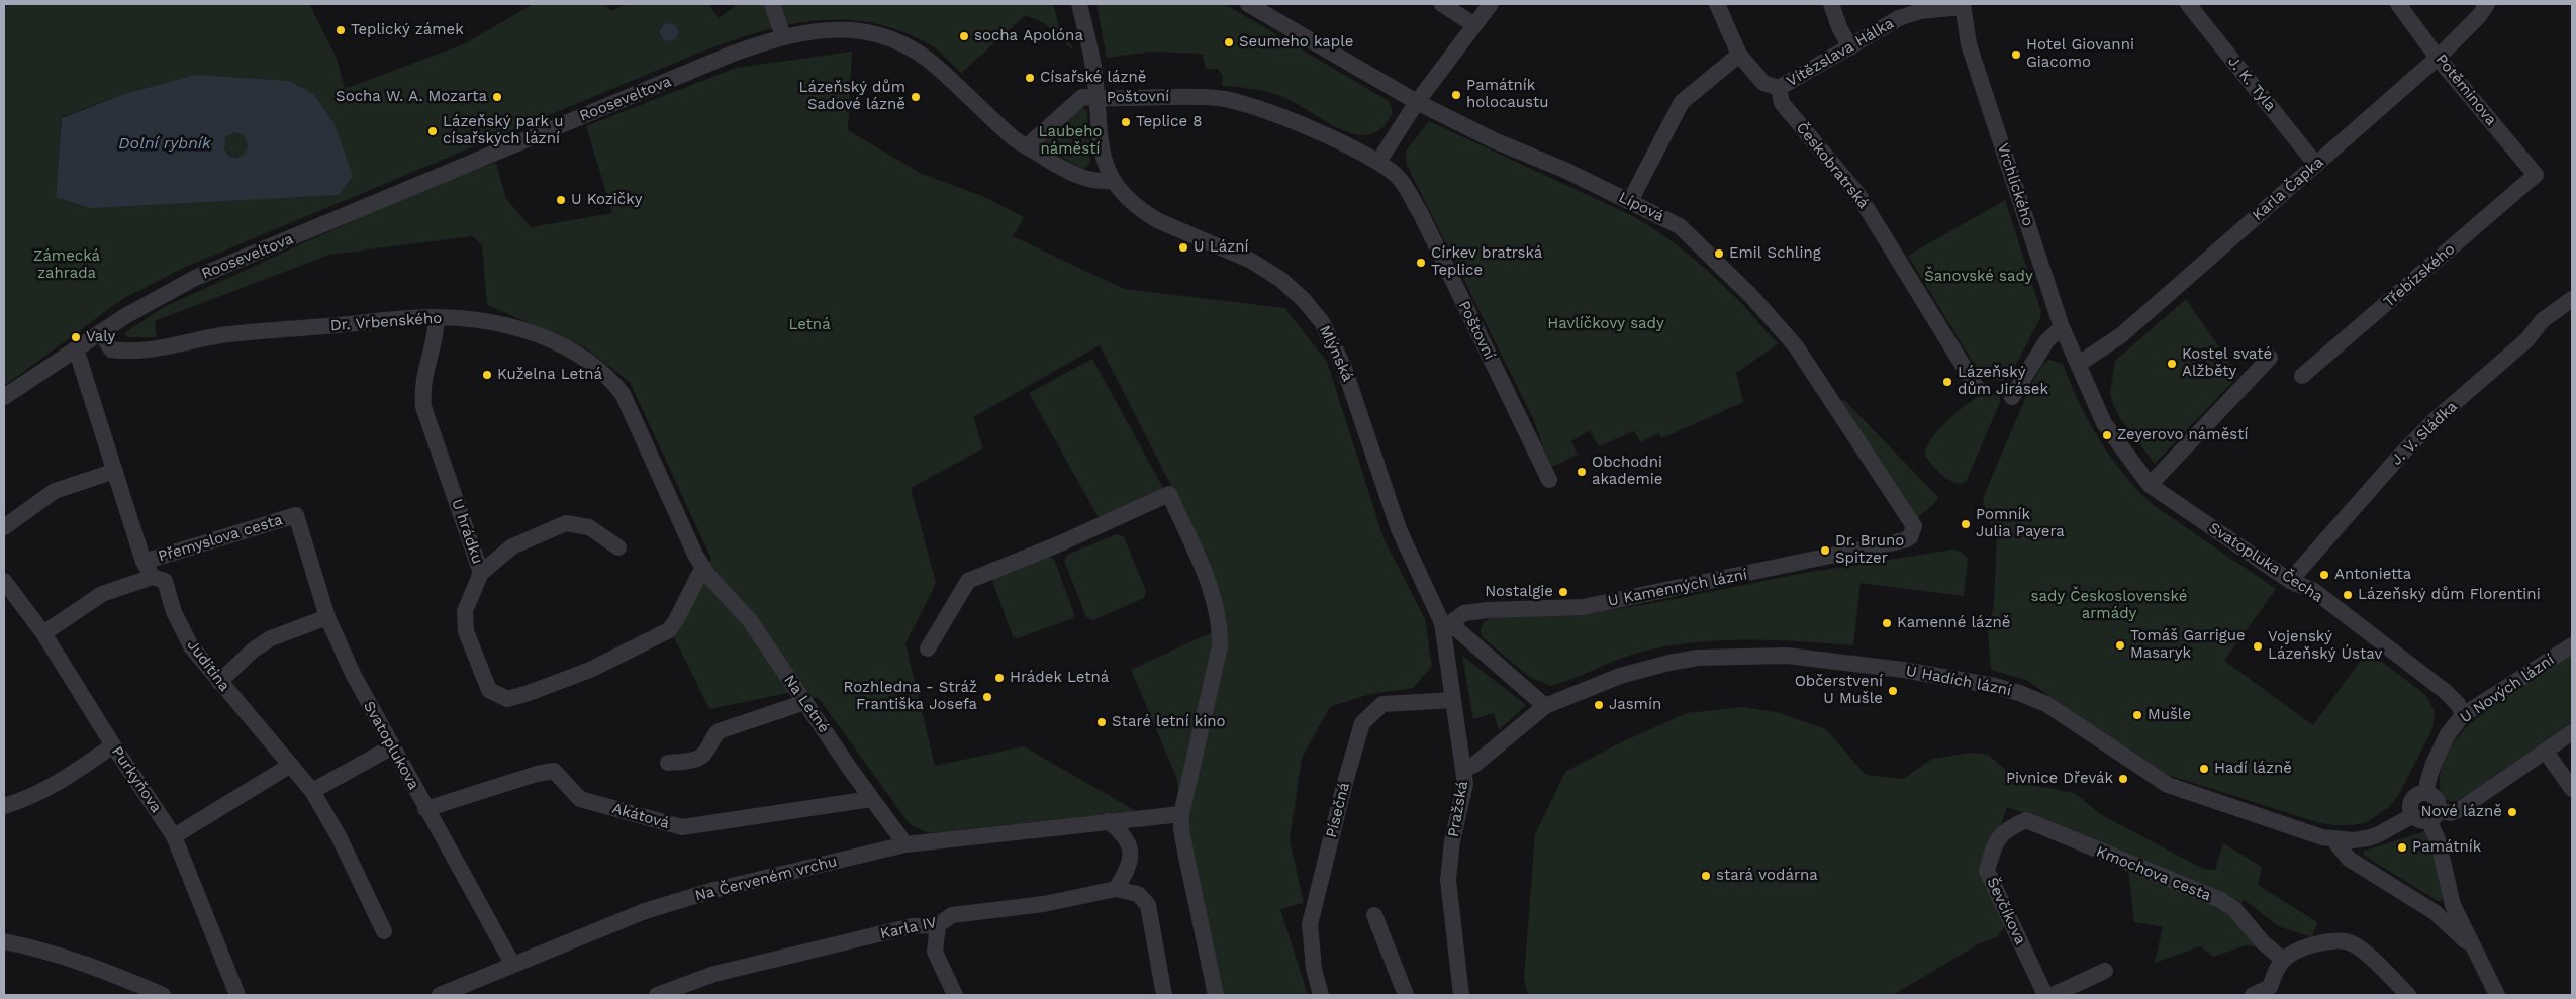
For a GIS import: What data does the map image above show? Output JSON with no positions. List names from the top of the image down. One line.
{"streets":{"street":["Vítězslava Hálka","J. K. Tyla","Potěminova","Poštovní","Rooseveltova","Českobratrská","Vrchlického","Karla Čapka","Lípová","Třebízského","Dr. Vrbenského","Mlýnská","J. V. Sládka","U hrádku","Přemyslova cesta","Svatopluka Čecha","U Kamenných lázní","Juditina","U Hadích lázní","U Nových lázní","Na Letné","Svatoplukova","Purkyňova","Pražská","Písečná","Akátová","Kmochova cesta","Na Červeném vrchu","Ševčíkova","Karla IV"]},"crossings":[["Vítězslava Hálka","Českobratrská"],["Vítězslava Hálka","Vrchlického"],["J. K. Tyla","Karla Čapka"],["Potěminova","Karla Čapka"],["Potěminova","Třebízského"],["Rooseveltova","Dr. Vrbenského"],["Rooseveltova","Juditina"],["Vrchlického","Karla Čapka"],["Vrchlického","Svatopluka Čecha"],["Karla Čapka","Svatopluka Čecha"],["Lípová","U Kamenných lázní"],["Dr. Vrbenského","U hrádku"],["Dr. Vrbenského","Na Letné"],["Mlýnská","U Kamenných lázní"],["Mlýnská","Pražská"],["J. V. Sládka","Svatopluka Čecha"],["U hrádku","Na Letné"],["Přemyslova cesta","Juditina"],["Přemyslova cesta","Svatoplukova"],["Svatopluka Čecha","U Nových lázní"],["U Kamenných lázní","Pražská"],["U Hadích lázní","Pražská"],["Na Letné","Akátová"],["Na Letné","Na Červeném vrchu"],["Svatoplukova","Akátová"],["Svatoplukova","Na Červeném vrchu"],["Pražská","Písečná"],["Kmochova cesta","Ševčíkova"]],"water":["Dolní rybník"],"parks":["Laubeho náměstí","Zámecká zahrada","Šanovské sady","Havlíčkovy sady","Letná","sady Československé armády"],"places":["Teplický zámek","socha Apolóna","Seumeho kaple","Hotel Giovanni Giacomo","Císařské lázně","Památník holocaustu","Socha W. A. Mozarta","Lázeňský dům Sadové lázně","Teplice 8","Lázeňský park u císařských lázní","U Kozičky","U Lázní","Emil Schling","Církev bratrská Teplice","Valy","Kostel svaté Alžběty","Kuželna Letná","Lázeňský dům Jirásek","Zeyerovo náměstí","Obchodni akademie","Pomník Julia Payera","Dr. Bruno Spitzer","Antonietta","Nostalgie","Lázeňský dům Florentini","Kamenné lázně","Tomáš Garrigue Masaryk","Vojenský Lázeňský Ústav","Hrádek Letná","Občerstvení U Mušle","Rozhledna - Stráž Františka Josefa","Jasmín","Mušle","Staré letní kino","Hadí lázně","Pivnice Dřevák","Nové lázně","Památník","stará vodárna"]}
